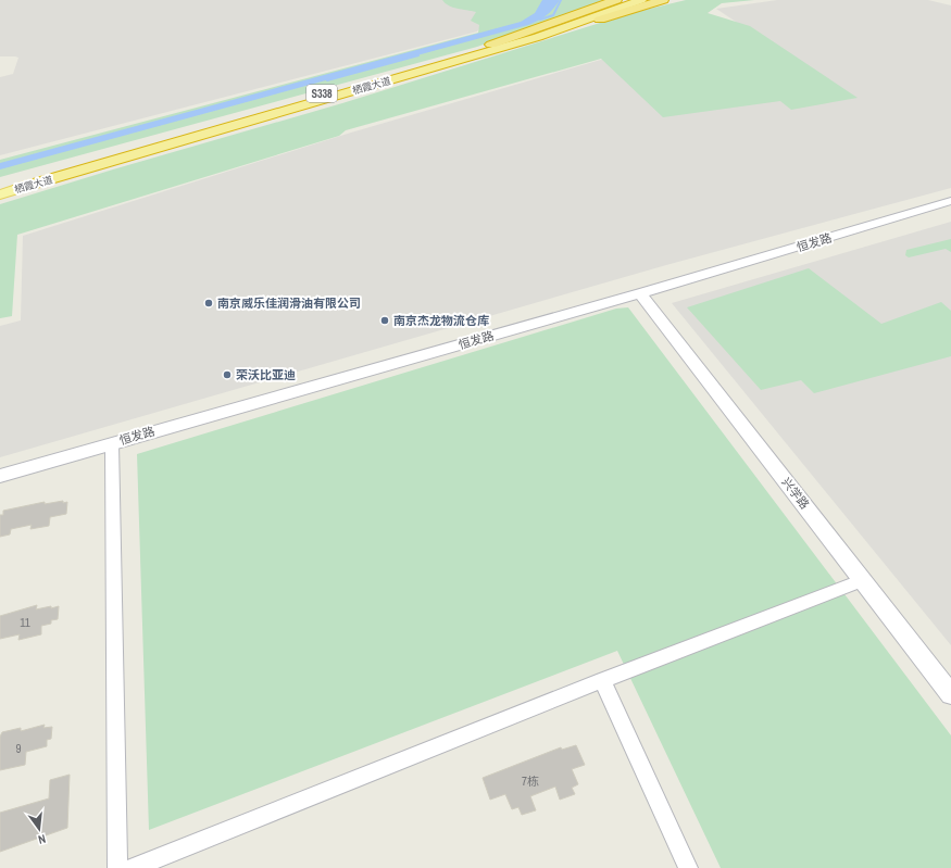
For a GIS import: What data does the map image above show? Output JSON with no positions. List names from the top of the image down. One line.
{"streets":{"highway":["栖霞大道","S338"],"street":["恒发路","兴学路"]},"crossings":[["恒发路","兴学路"]],"places":["南京威乐佳润滑油有限公司","南京杰龙物流仓库","荣沃比亚迪"],"house_numbers":["11","9","7栋"],"north":"bottom"}
